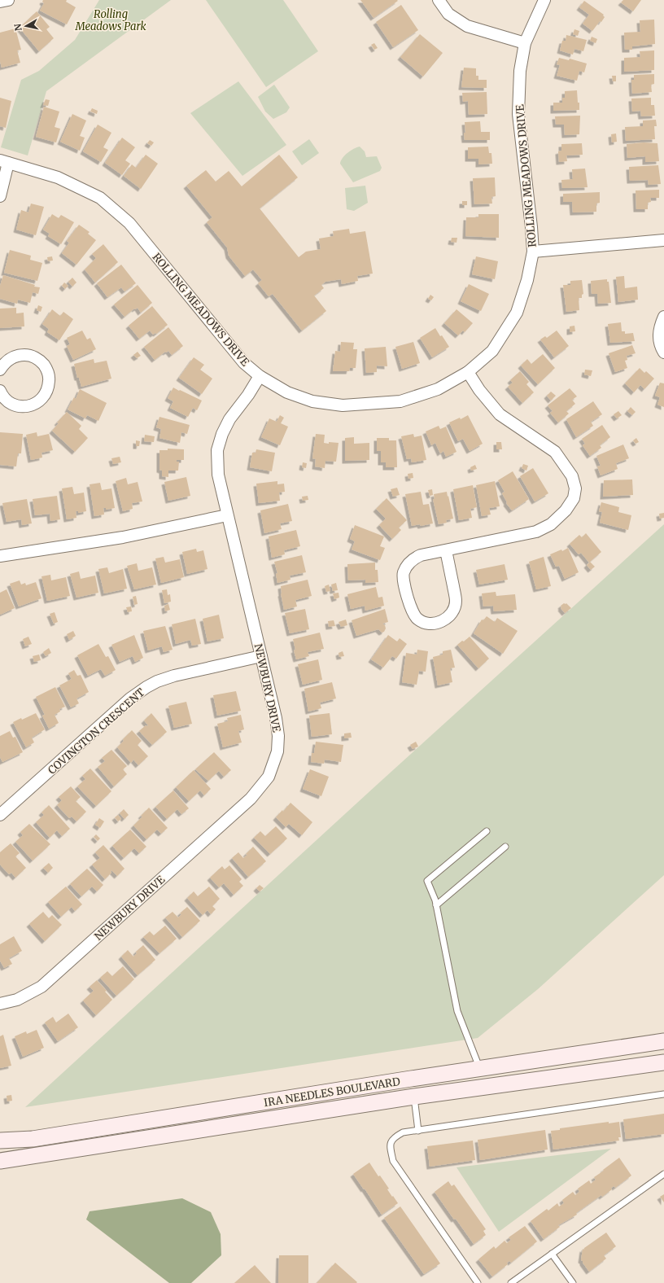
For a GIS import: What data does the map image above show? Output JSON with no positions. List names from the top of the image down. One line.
{"streets":{"main road":["IRA NEEDLES BOULEVARD"],"street":["ROLLING MEADOWS DRIVE","NEWBURY DRIVE","COVINGTON CRESCENT"]},"crossings":[["ROLLING MEADOWS DRIVE","NEWBURY DRIVE"],["NEWBURY DRIVE","COVINGTON CRESCENT"]],"parks":["Rolling Meadows Park"],"north":"left"}
